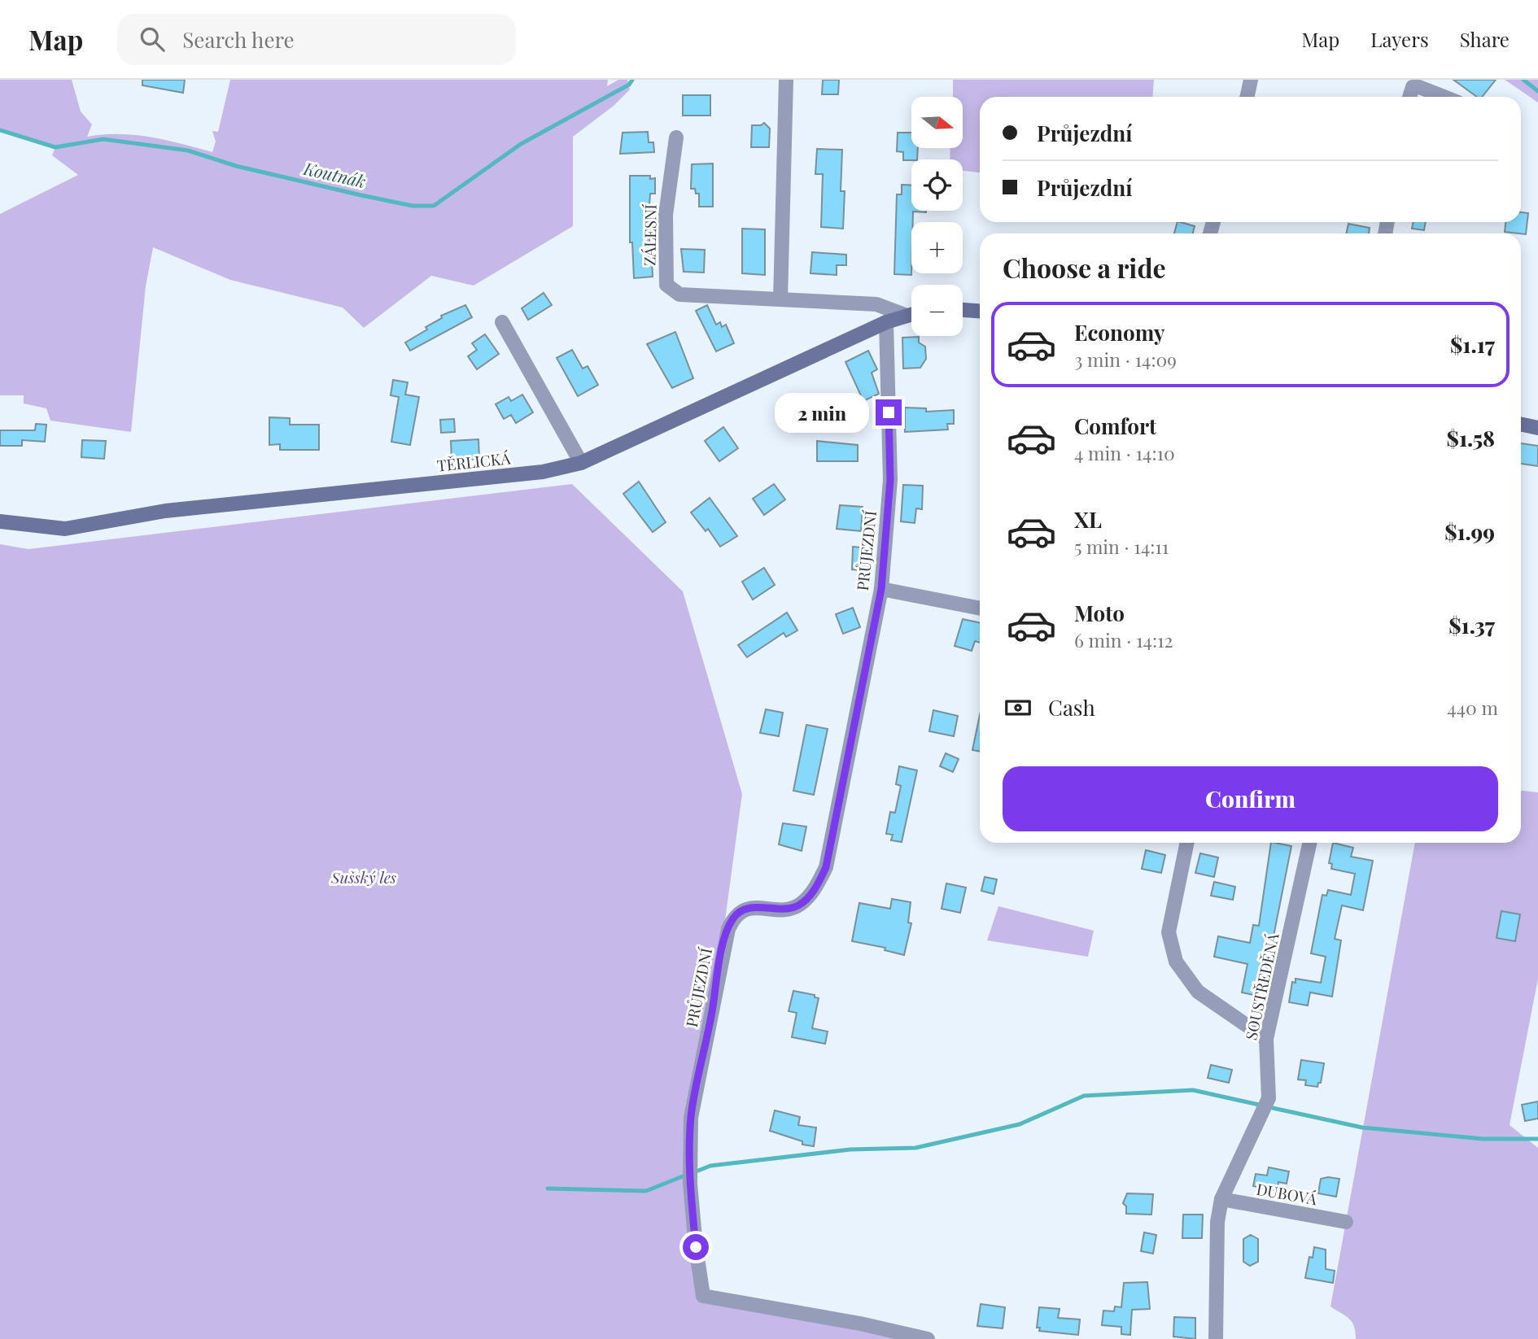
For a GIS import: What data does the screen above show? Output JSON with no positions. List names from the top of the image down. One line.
{"streets":{"main road":["TĚRLICKÁ"],"street":["ZÁLESNÍ","PRŮJEZDNÍ","SOUSTŘEDĚNÁ","DUBOVÁ"]},"crossings":[["ZÁLESNÍ","TĚRLICKÁ"],["TĚRLICKÁ","PRŮJEZDNÍ"],["SOUSTŘEDĚNÁ","DUBOVÁ"]],"water":["Koutnák"],"parks":["Sušský les"],"north":"right","page":{"header":"Map","search":"Search here","nav":["Map","Layers","Share"],"map_buttons":["+","−"],"banner":["Průjezdní","Průjezdní"],"heading":"Choose a ride","list":[{"name":"Economy","note":"3 min · 14:09","value":"$1.17"},{"name":"Comfort","note":"4 min · 14:10","value":"$1.58"},{"name":"XL","note":"5 min · 14:11","value":"$1.99"},{"name":"Moto","note":"6 min · 14:12","value":"$1.37"}],"bubble":"2 min","pay":["Cash","440 m"],"buttons":"Confirm"}}
